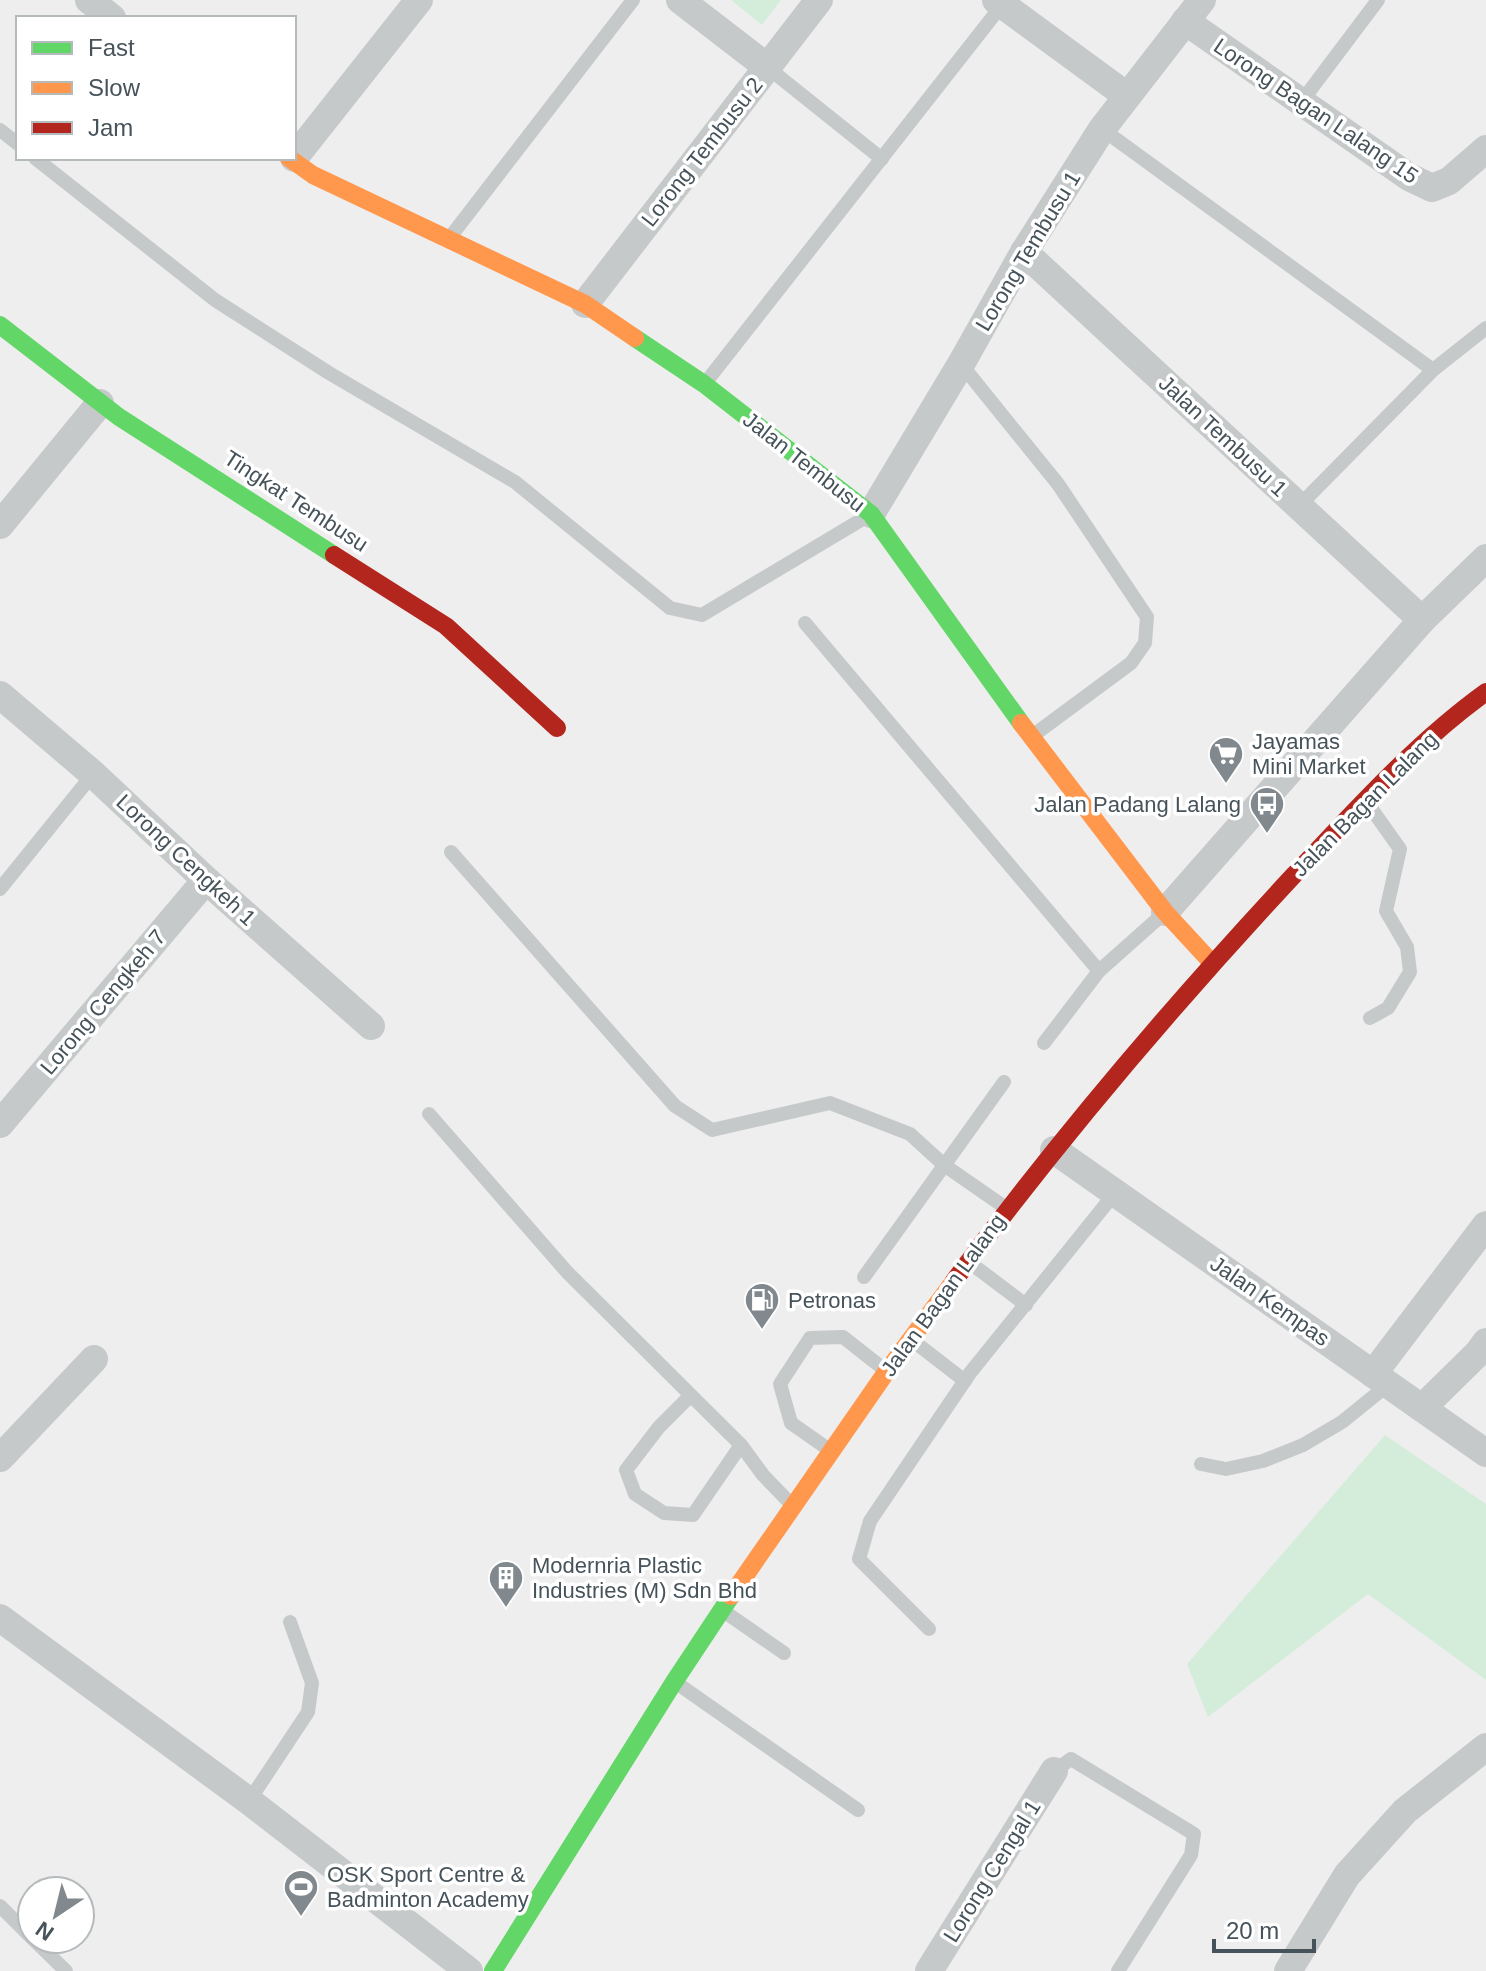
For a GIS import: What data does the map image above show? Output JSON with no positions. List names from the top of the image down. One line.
{"streets":{"street":["Lorong Bagan Lalang 15","Lorong Tembusu 2","Lorong Tembusu 1","Jalan Tembusu 1","Jalan Tembusu","Tingkat Tembusu","Jalan Bagan Lalang","Lorong Cengkeh 1","Lorong Cengkeh 7","Jalan Kempas","Lorong Cengal 1"]},"crossings":[["Lorong Bagan Lalang 15","Lorong Tembusu 1"],["Lorong Tembusu 2","Jalan Tembusu"],["Lorong Tembusu 1","Jalan Tembusu 1"],["Lorong Tembusu 1","Jalan Tembusu"],["Jalan Tembusu","Jalan Bagan Lalang"],["Jalan Bagan Lalang","Jalan Kempas"],["Lorong Cengkeh 1","Lorong Cengkeh 7"]],"places":{"supermarket":["Jayamas Mini Market"],"bus stop":["Jalan Padang Lalang"],"fuel station":["Petronas"],"building":["Modernria Plastic Industries (M) Sdn Bhd"],"sports":["OSK Sport Centre & Badminton Academy"]},"legend":["Fast","Slow","Jam"],"scale_bar":"20 m","north":"bottom left"}
